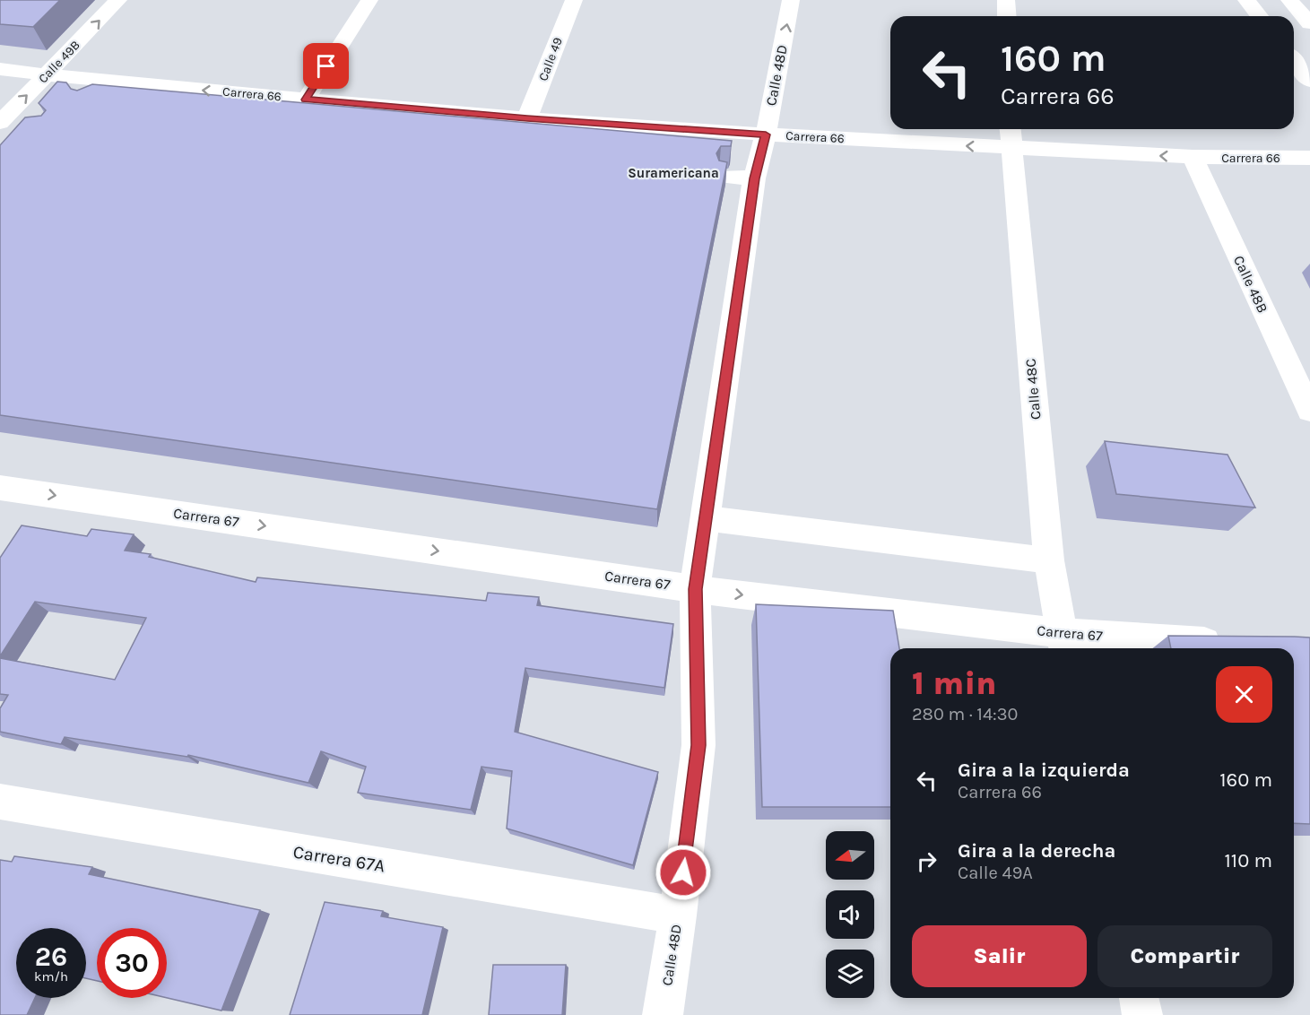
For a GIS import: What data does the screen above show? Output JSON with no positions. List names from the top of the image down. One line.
{"streets":{"street":["Calle 49","Calle 49B","Calle 48D","Carrera 66","Calle 48B","Calle 48C","Carrera 67","Carrera 67A"]},"crossings":[["Calle 49","Carrera 66"],["Calle 49B","Carrera 66"],["Calle 48D","Carrera 66"],["Calle 48D","Carrera 67"],["Calle 48D","Carrera 67A"],["Carrera 66","Calle 48B"],["Carrera 66","Calle 48C"],["Calle 48C","Carrera 67"]],"one_way":["Calle 49B","Carrera 66"],"districts":["Suramericana"],"north":"left","page":{"turn":["160 m","Carrera 66"],"heading":["1 min","280 m · 14:30"],"list":[{"name":"Gira a la izquierda","note":"Carrera 66","value":"160 m"},{"name":"Gira a la derecha","note":"Calle 49A","value":"110 m"}],"buttons":["Salir","Compartir"],"speed":"26 km/h","limit":"30"}}
